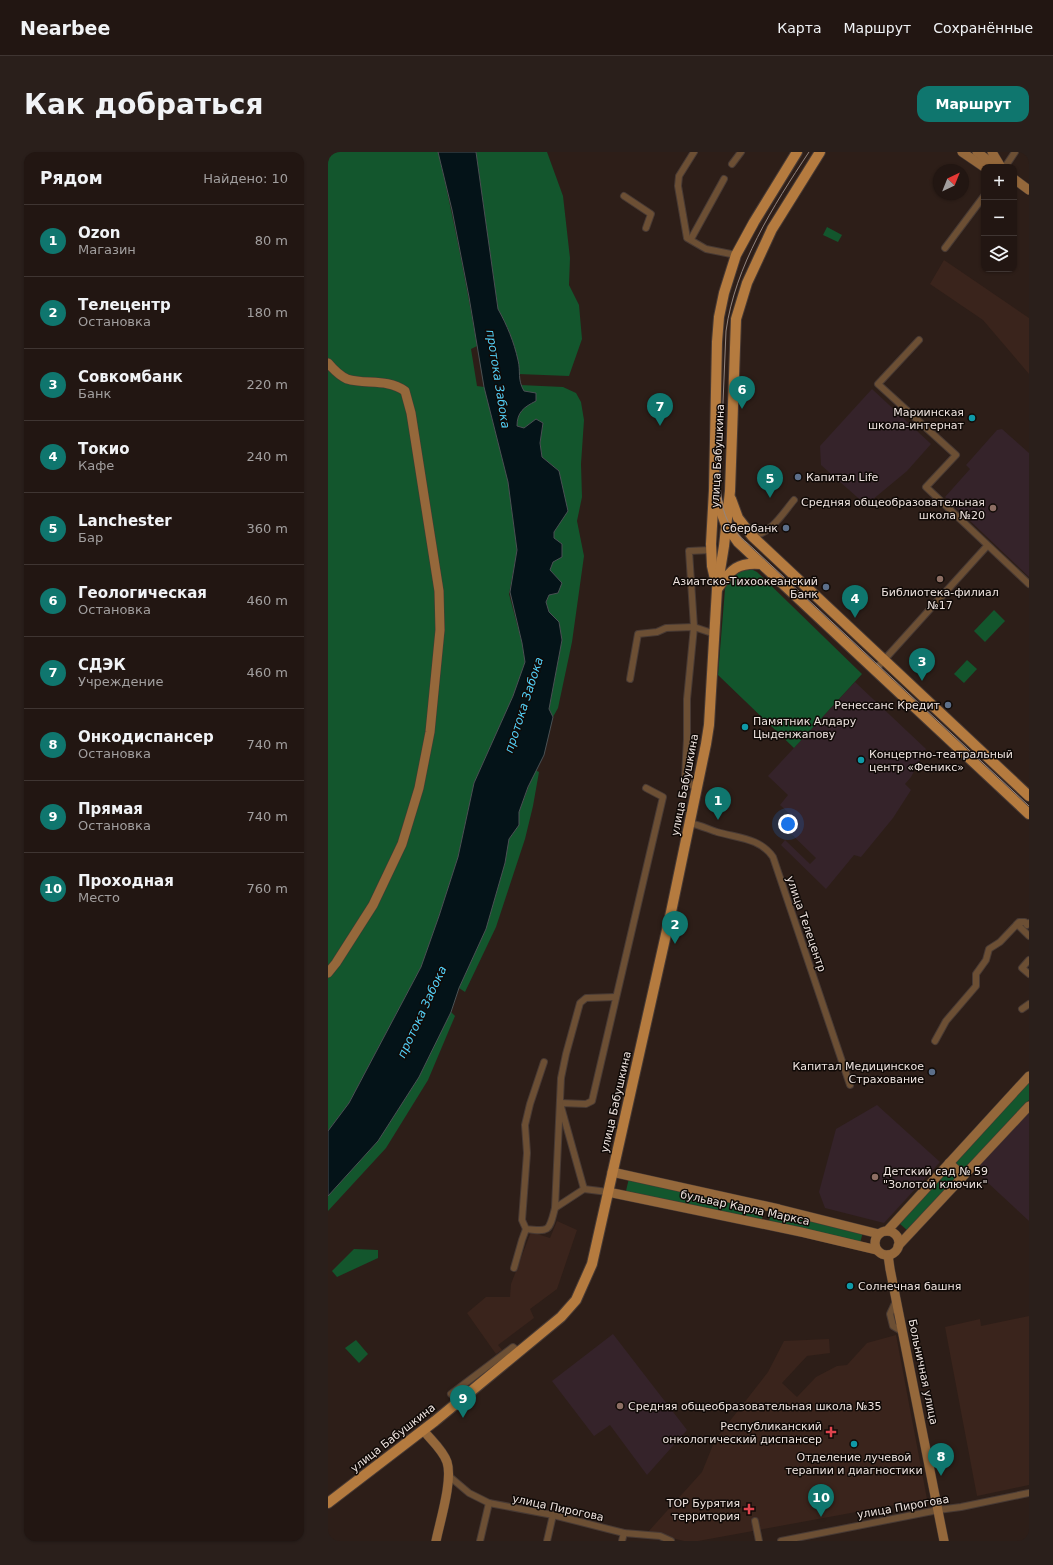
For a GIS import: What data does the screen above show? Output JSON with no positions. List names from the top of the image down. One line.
{"streets":{"main road":["улица Бабушкина"],"street":["улица Телецентр","бульвар Карла Маркса","Больничная улица","улица Пирогова"]},"crossings":[["улица Бабушкина","улица Телецентр"],["улица Бабушкина","бульвар Карла Маркса"],["бульвар Карла Маркса","Больничная улица"],["Больничная улица","улица Пирогова"]],"water":["протока Забока"],"places":{"other":["Мариинская школа-интернат","Капитал Life","Средняя общеобразовательная школа №20","Сбербанк","Библиотека-филиал №17","Азиатско-Тихоокеанский Банк","Ренессанс Кредит","Памятник Алдару Цыденжапову","Концертно-театральный центр «Феникс»","Капитал Медицинское Страхование","Детский сад № 59 \"Золотой ключик\"","Солнечная башня","Средняя общеобразовательная школа №35","Отделение лучевой терапии и диагностики"],"health":["Республиканский онкологический диспансер","ТОР Бурятия территория"]},"north":"top right","page":{"header":"Nearbee","nav":["Карта","Маршрут","Сохранённые"],"buttons":"Маршрут","title":"Как добраться","heading":["Рядом","Найдено: 10"],"map_buttons":["+","−"],"list":[{"mark":"1","name":"Ozon","note":"Магазин","value":"80 m"},{"mark":"2","name":"Телецентр","note":"Остановка","value":"180 m"},{"mark":"3","name":"Совкомбанк","note":"Банк","value":"220 m"},{"mark":"4","name":"Токио","note":"Кафе","value":"240 m"},{"mark":"5","name":"Lanchester","note":"Бар","value":"360 m"},{"mark":"6","name":"Геологическая","note":"Остановка","value":"460 m"},{"mark":"7","name":"СДЭК","note":"Учреждение","value":"460 m"},{"mark":"8","name":"Онкодиспансер","note":"Остановка","value":"740 m"},{"mark":"9","name":"Прямая","note":"Остановка","value":"740 m"},{"mark":"10","name":"Проходная","note":"Место","value":"760 m"}],"pins":["6","7","5","4","3","1","2","9","8","10"]}}
